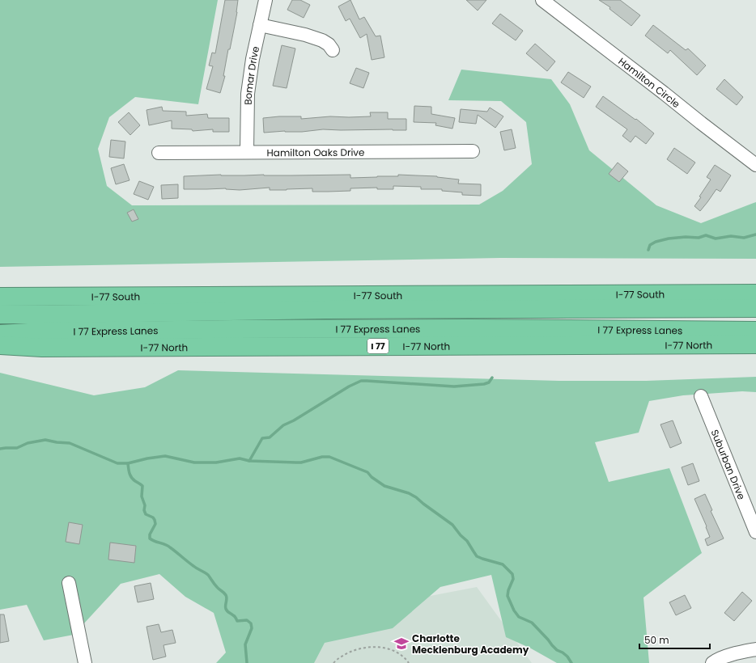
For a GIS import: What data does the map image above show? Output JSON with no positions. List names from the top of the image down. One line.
{"streets":{"highway":["I-77 South","I 77 Express Lanes","I-77 North","I 77"],"street":["Bomar Drive","Hamilton Circle","Hamilton Oaks Drive","Suburban Drive"]},"crossings":[["Bomar Drive","Hamilton Oaks Drive"]],"places":{"school or university":["Charlotte Mecklenburg Academy"]},"scale_bar":"50 m"}
